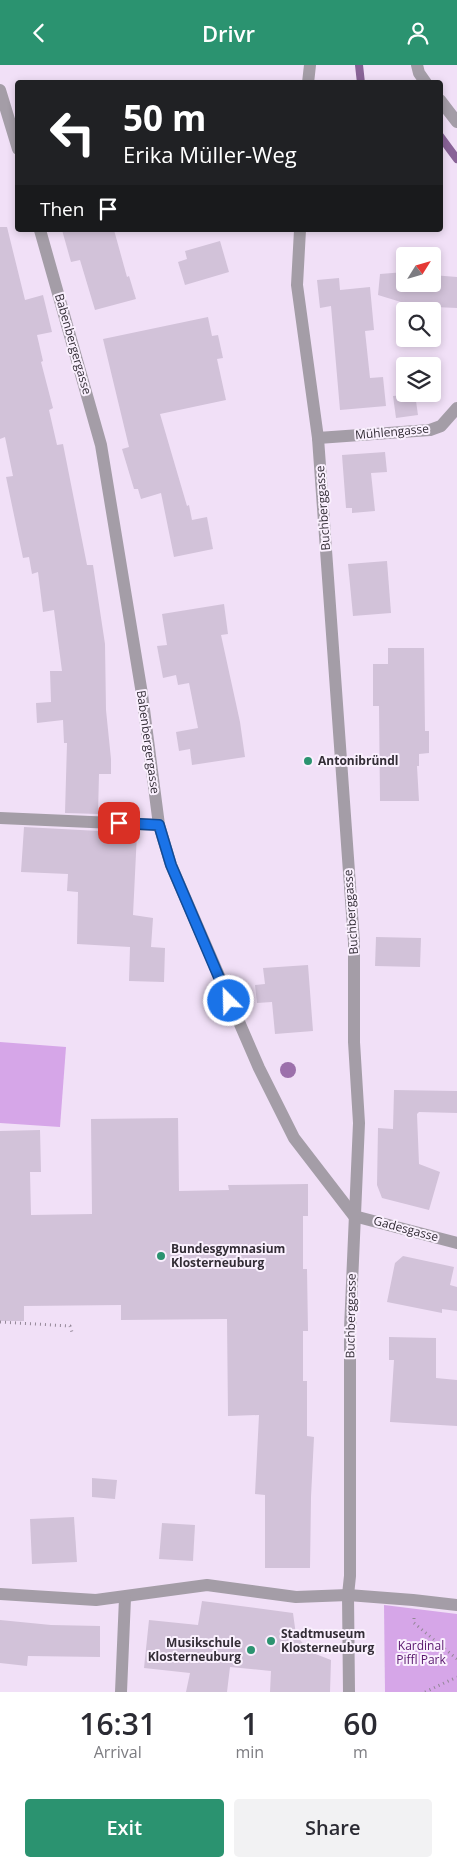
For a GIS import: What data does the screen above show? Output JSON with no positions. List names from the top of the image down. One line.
{"streets":{"street":["Babenbergergasse","Mühlengasse","Buchberggasse","Gadesgasse"]},"crossings":[["Babenbergergasse","Buchberggasse"],["Babenbergergasse","Gadesgasse"],["Mühlengasse","Buchberggasse"],["Buchberggasse","Gadesgasse"]],"parks":["Kardinal Piffl Park"],"places":["Antonibründl","Bundesgymnasium Klosterneuburg","Stadtmuseum Klosterneuburg","Musikschule Klosterneuburg"],"north":"top right","page":{"header":"Drivr","turn":["50 m","Erika Müller-Weg"],"then":"Then","eta":["16:31","Arrival","1","min","60","m"],"buttons":["Exit","Share"]}}
